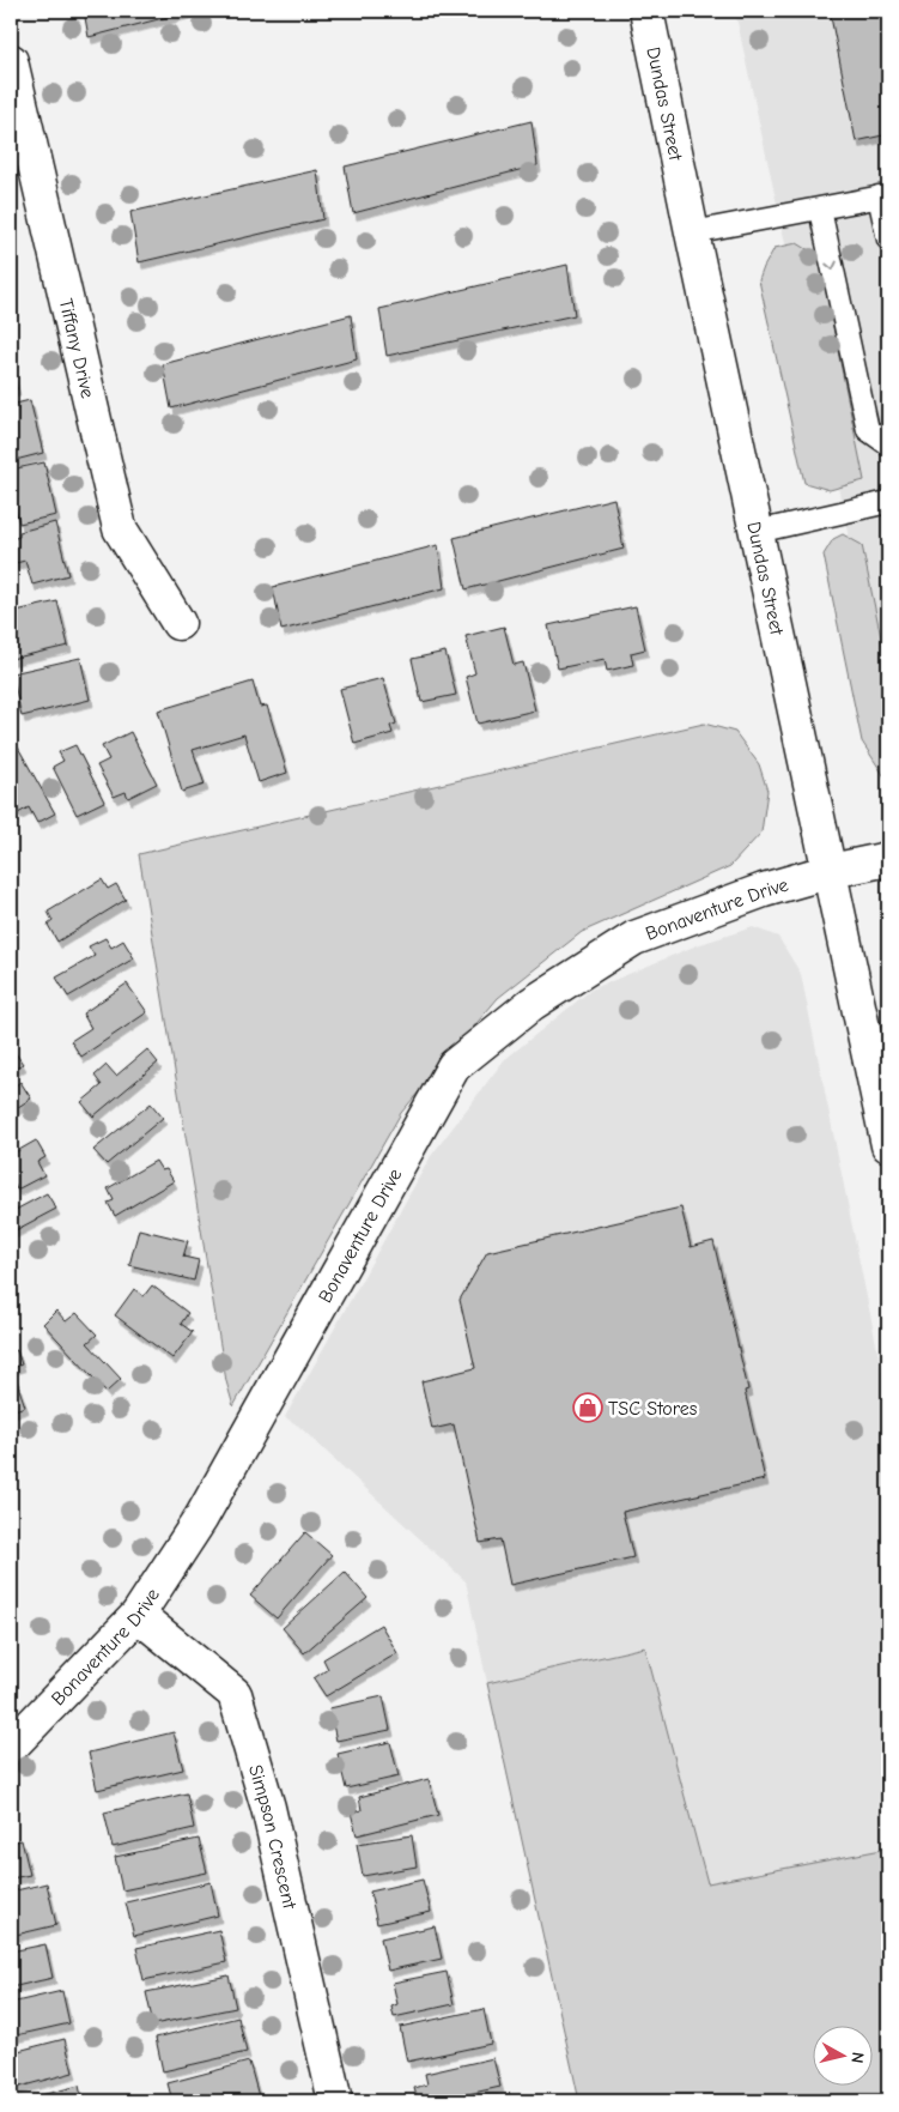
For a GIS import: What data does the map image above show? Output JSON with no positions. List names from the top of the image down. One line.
{"streets":{"street":["Dundas Street","Tiffany Drive","Bonaventure Drive","Simpson Crescent"]},"crossings":[["Dundas Street","Bonaventure Drive"],["Bonaventure Drive","Simpson Crescent"]],"places":{"shop":["TSC Stores"]},"north":"right"}
